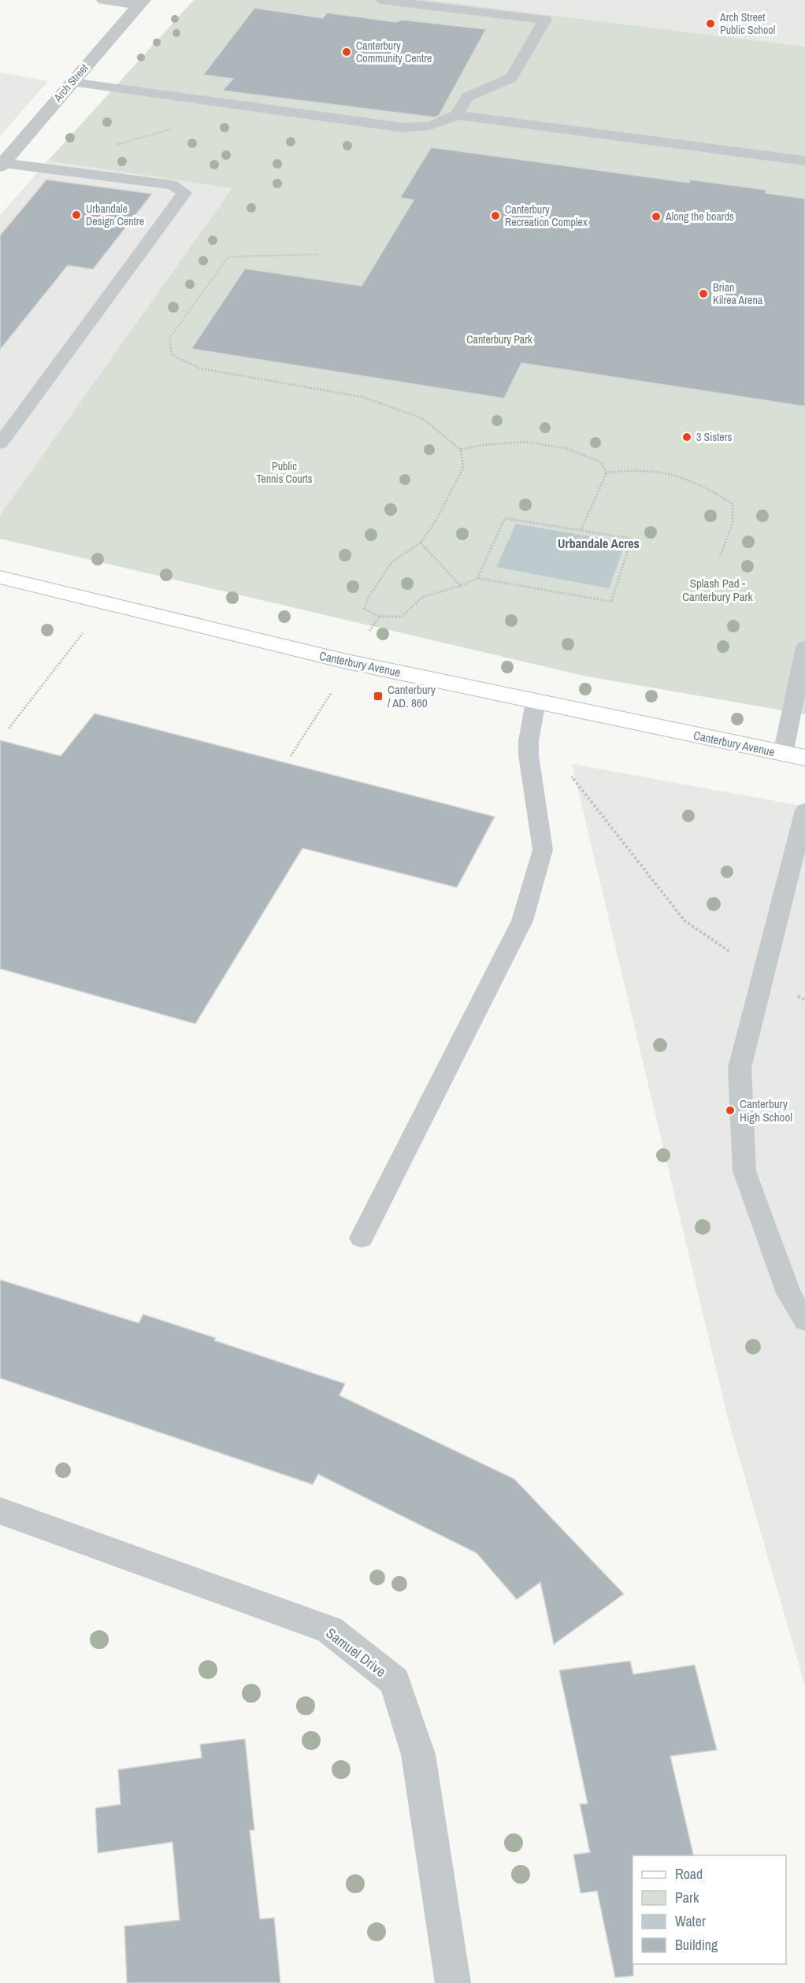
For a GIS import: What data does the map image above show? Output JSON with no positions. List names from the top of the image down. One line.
{"streets":{"street":["Arch Street","Canterbury Avenue","Samuel Drive"]},"districts":["Urbandale Acres"],"parks":["Canterbury Park","Public Tennis Courts","Splash Pad - Canterbury Park"],"places":{"other":["Arch Street Public School","Canterbury Community Centre","Urbandale Design Centre","Canterbury Recreation Complex","Along the boards","Brian Kilrea Arena","3 Sisters","Canterbury High School"],"transit":["Canterbury / AD. 860"]},"legend":["Road","Park","Water","Building"]}
